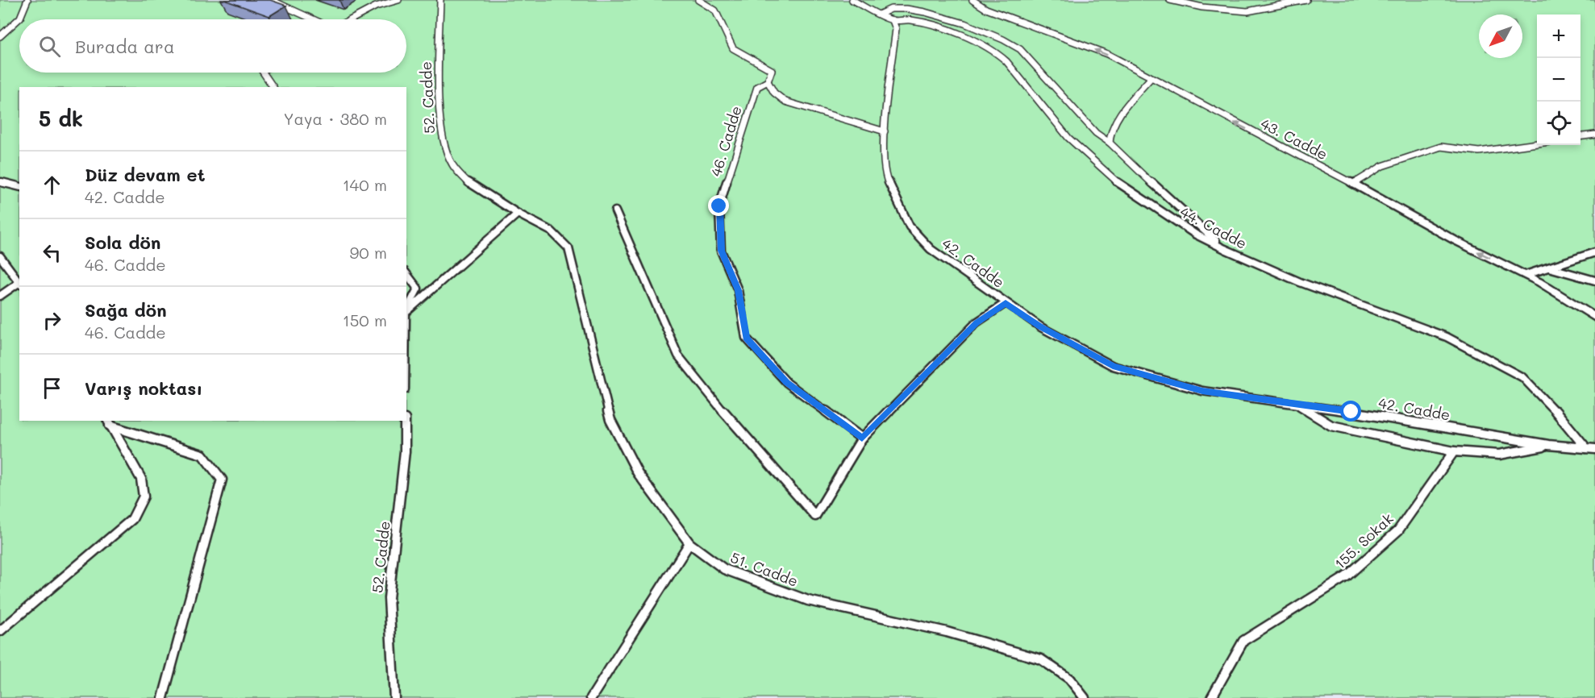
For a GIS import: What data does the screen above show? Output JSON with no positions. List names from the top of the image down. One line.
{"streets":{"lane":["52. Cadde","43. Cadde","46. Cadde","44. Cadde","42. Cadde","155. Sokak","51. Cadde"]},"crossings":[["52. Cadde","51. Cadde"],["44. Cadde","42. Cadde"]],"one_way":["43. Cadde"],"north":"bottom left","page":{"map_buttons":["+","−"],"search":"Burada ara","heading":["5 dk","Yaya · 380 m"],"list":[["Düz devam et","42. Cadde","140 m"],["Sola dön","46. Cadde","90 m"],["Sağa dön","46. Cadde","150 m"],"Varış noktası"]}}
